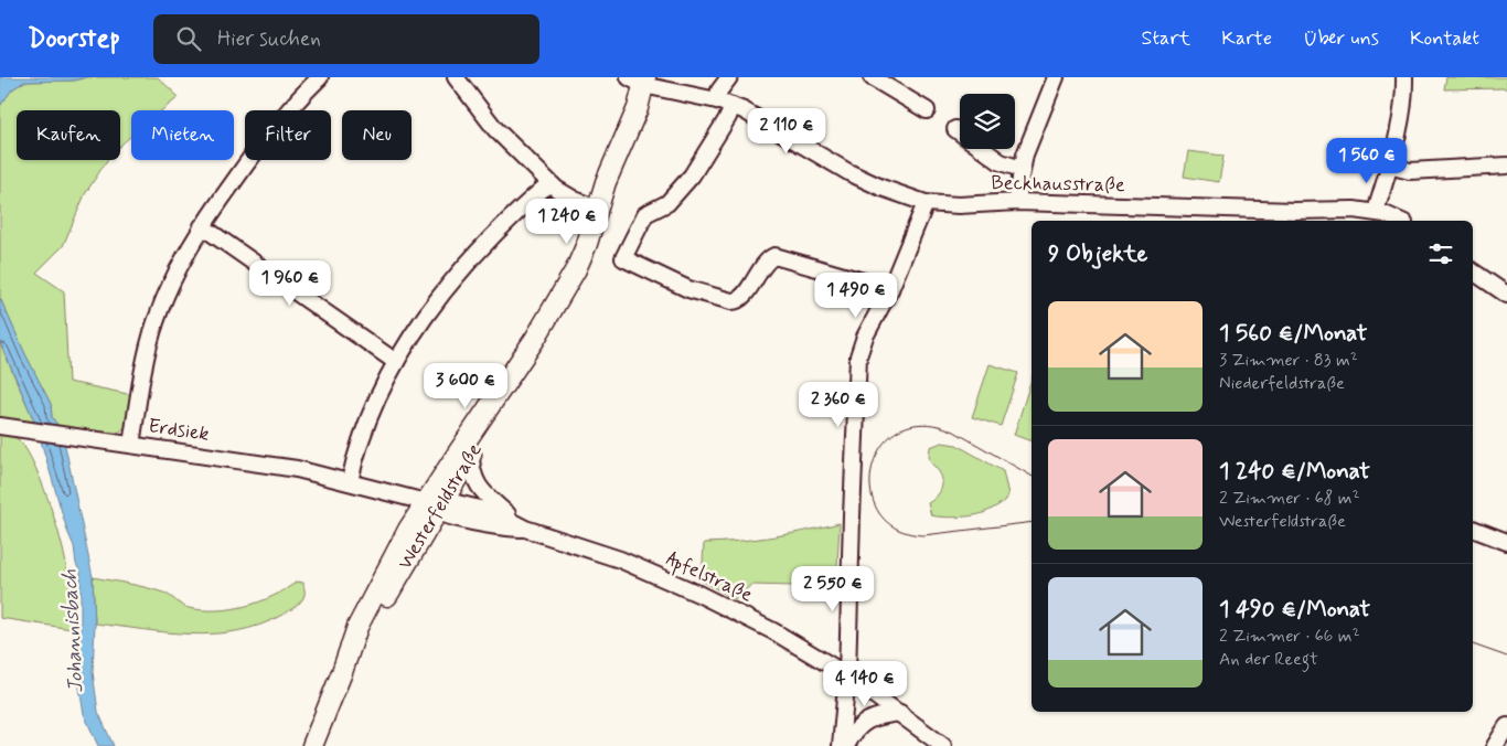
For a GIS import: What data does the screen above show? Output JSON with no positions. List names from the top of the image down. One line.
{"streets":{"main road":["Westerfeldstraße"],"street":["Beckhausstraße","Erdsiek","Apfelstraße"]},"crossings":[["Beckhausstraße","Westerfeldstraße"],["Erdsiek","Westerfeldstraße"],["Westerfeldstraße","Apfelstraße"]],"water":["Johannisbach"],"page":{"header":"Doorstep","search":"Hier suchen","nav":["Start","Karte","Über uns","Kontakt"],"price":["2 110 €","1 560 €","1 240 €","1 960 €","1 490 €","3 600 €","2 360 €","2 550 €","4 140 €"],"chip":["Kaufen","Mieten","Filter","Neu"],"heading":"9 Objekte","list":[{"name":"1 560 €/Monat","note":"3 Zimmer · 83 m² · Niederfeldstraße"},{"name":"1 240 €/Monat","note":"2 Zimmer · 68 m² · Westerfeldstraße"},{"name":"1 490 €/Monat","note":"2 Zimmer · 66 m² · An der Reegt"}]}}
